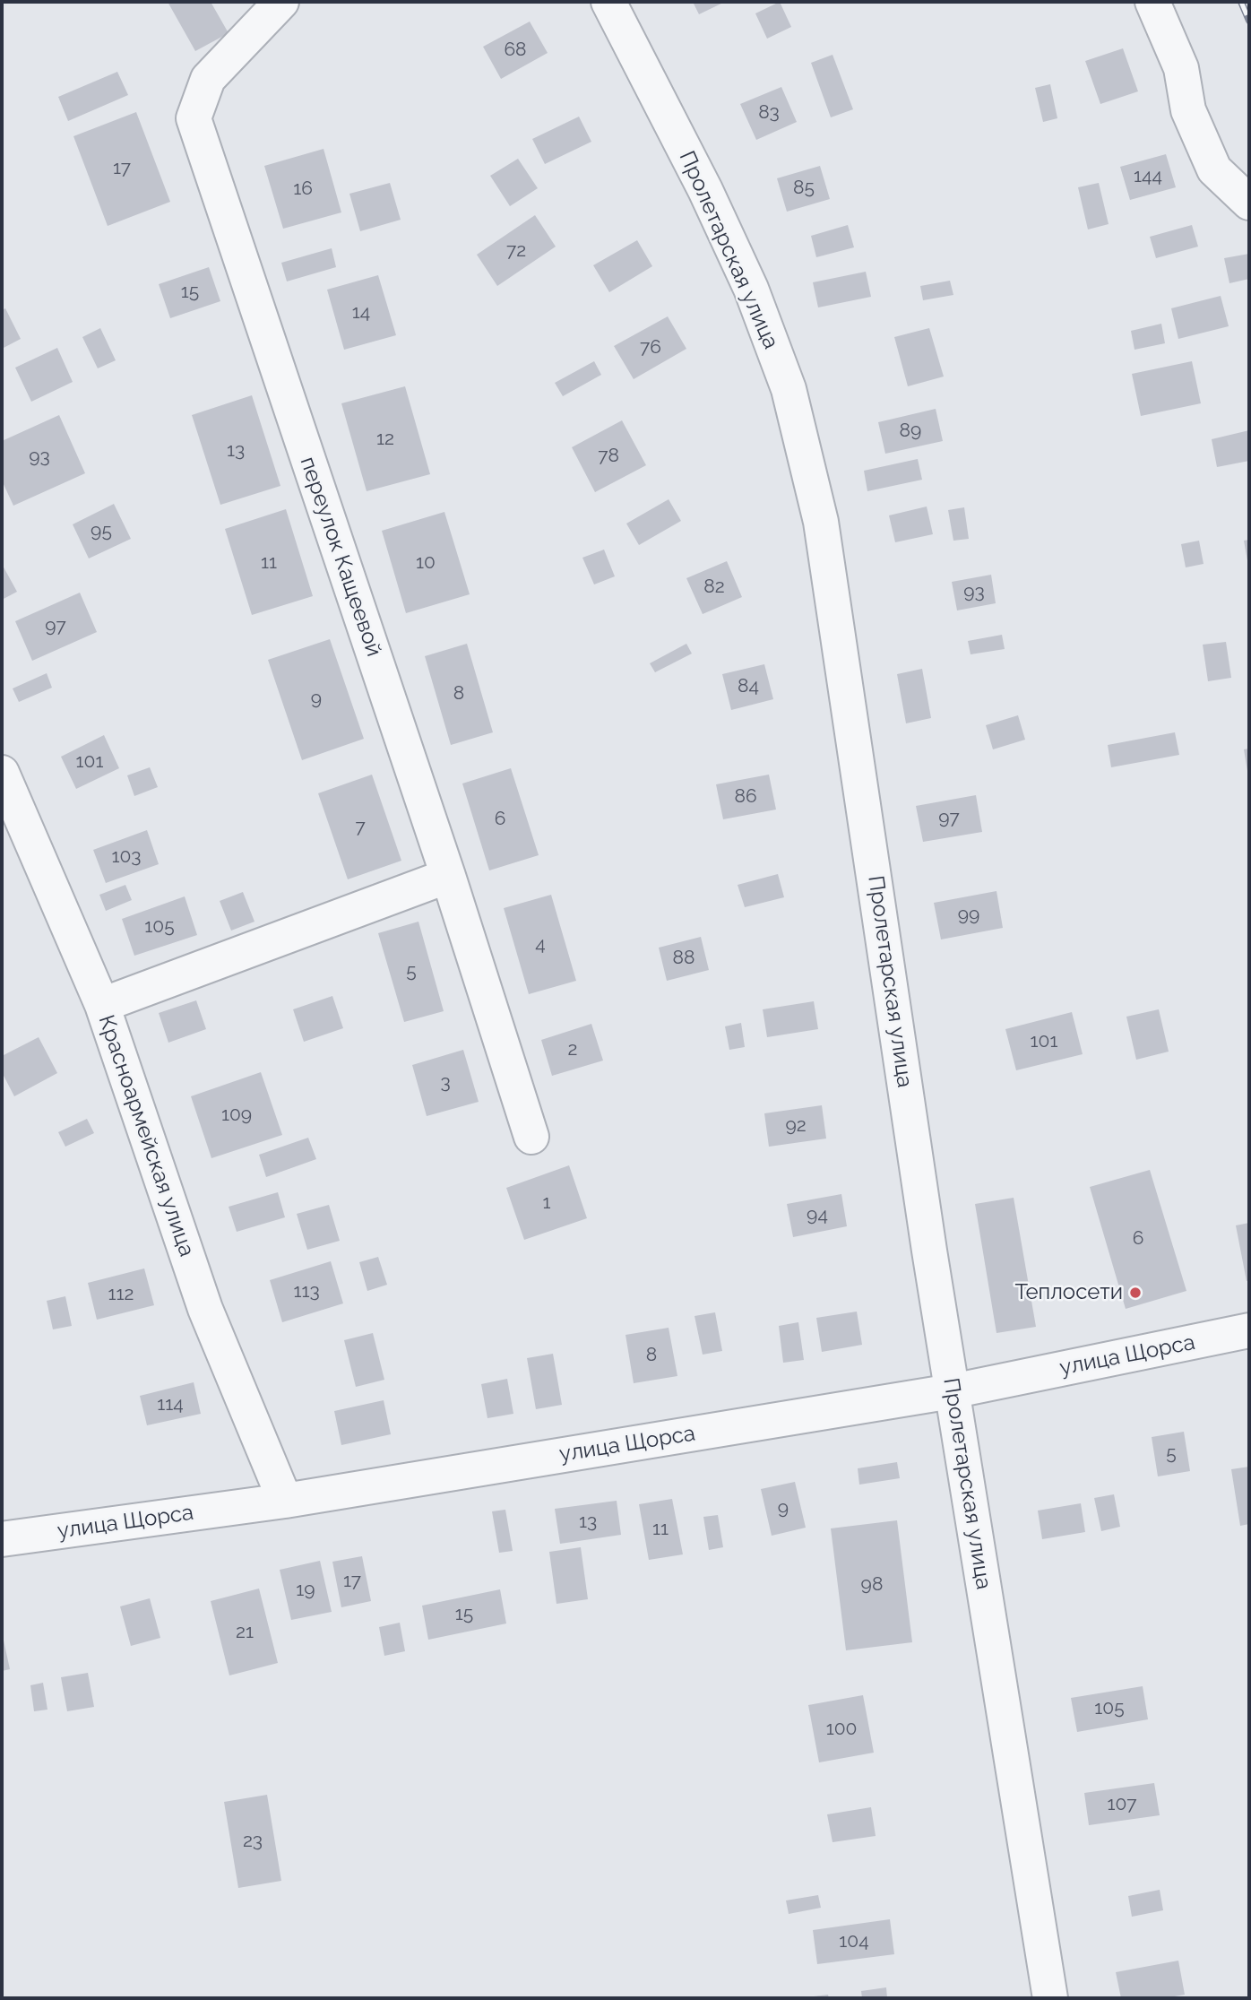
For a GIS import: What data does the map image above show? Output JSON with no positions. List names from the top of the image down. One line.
{"streets":{"street":["Пролетарская улица","переулок Кащеевой","Красноармейская улица","улица Щорса"]},"crossings":[["Пролетарская улица","улица Щорса"],["Красноармейская улица","улица Щорса"]],"places":["Теплосети"],"house_numbers":["68","83","17","144","85","16","72","15","14","76","89","12","13","78","93","95","11","10","82","93","97","84","8","9","101","86","97","6","7","103","99","105","4","88","5","101","2","3","109","92","1","94","6","113","112","8","114","5","9","13","11","17","98","19","15","21","105","100","107","23","104"]}
